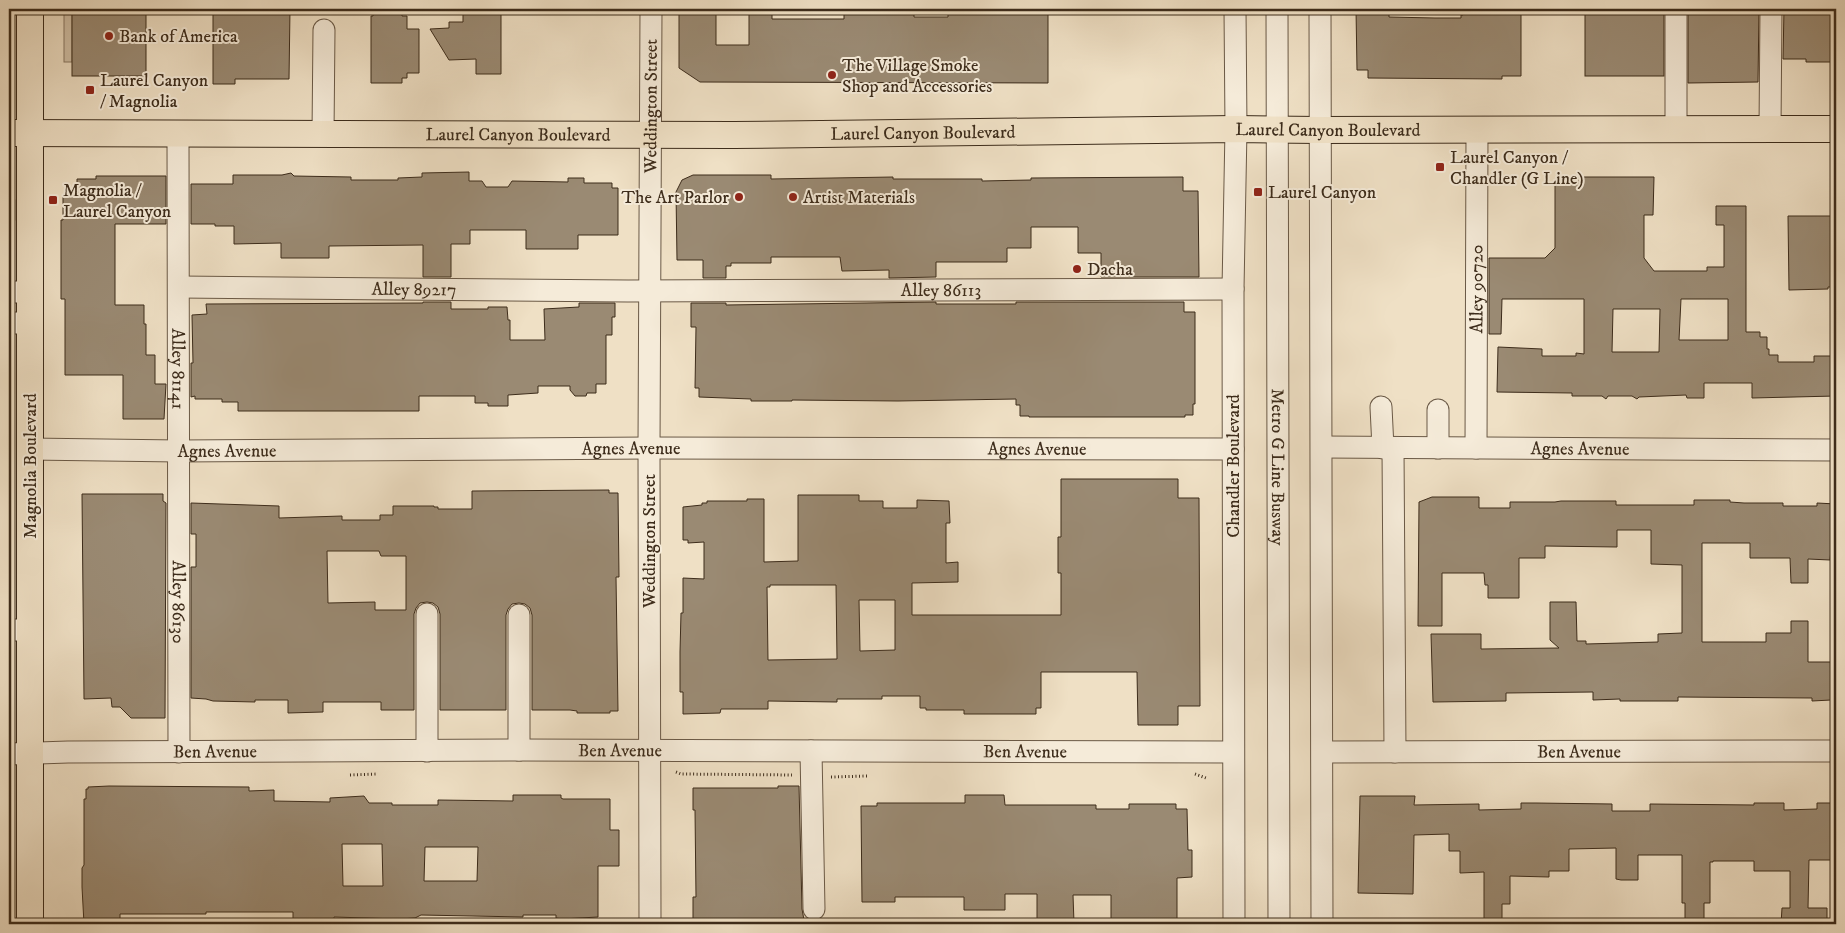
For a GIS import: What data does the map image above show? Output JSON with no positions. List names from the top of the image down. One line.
{"streets":{"main road":["Laurel Canyon Boulevard","Magnolia Boulevard"],"street":["Weddington Street","Alley 90720","Alley 89217","Alley 86113","Alley 81141","Agnes Avenue","Chandler Boulevard","Metro G Line Busway","Alley 86130","Ben Avenue"]},"crossings":[["Weddington Street","Laurel Canyon Boulevard"],["Weddington Street","Alley 89217"],["Weddington Street","Alley 86113"],["Weddington Street","Agnes Avenue"],["Weddington Street","Ben Avenue"],["Laurel Canyon Boulevard","Alley 90720"],["Laurel Canyon Boulevard","Alley 81141"],["Laurel Canyon Boulevard","Magnolia Boulevard"],["Laurel Canyon Boulevard","Chandler Boulevard"],["Laurel Canyon Boulevard","Metro G Line Busway"],["Alley 90720","Agnes Avenue"],["Alley 89217","Alley 86113"],["Alley 89217","Alley 81141"],["Alley 86113","Chandler Boulevard"],["Alley 81141","Agnes Avenue"],["Alley 81141","Alley 86130"],["Agnes Avenue","Magnolia Boulevard"],["Agnes Avenue","Chandler Boulevard"],["Agnes Avenue","Alley 86130"],["Magnolia Boulevard","Ben Avenue"],["Chandler Boulevard","Ben Avenue"],["Alley 86130","Ben Avenue"]],"places":{"other":["Bank of America","The Village Smoke Shop and Accessories","The Art Parlor","Artist Materials","Dacha"],"transit":["Laurel Canyon / Magnolia","Laurel Canyon / Chandler (G Line)","Laurel Canyon","Magnolia / Laurel Canyon"]}}
